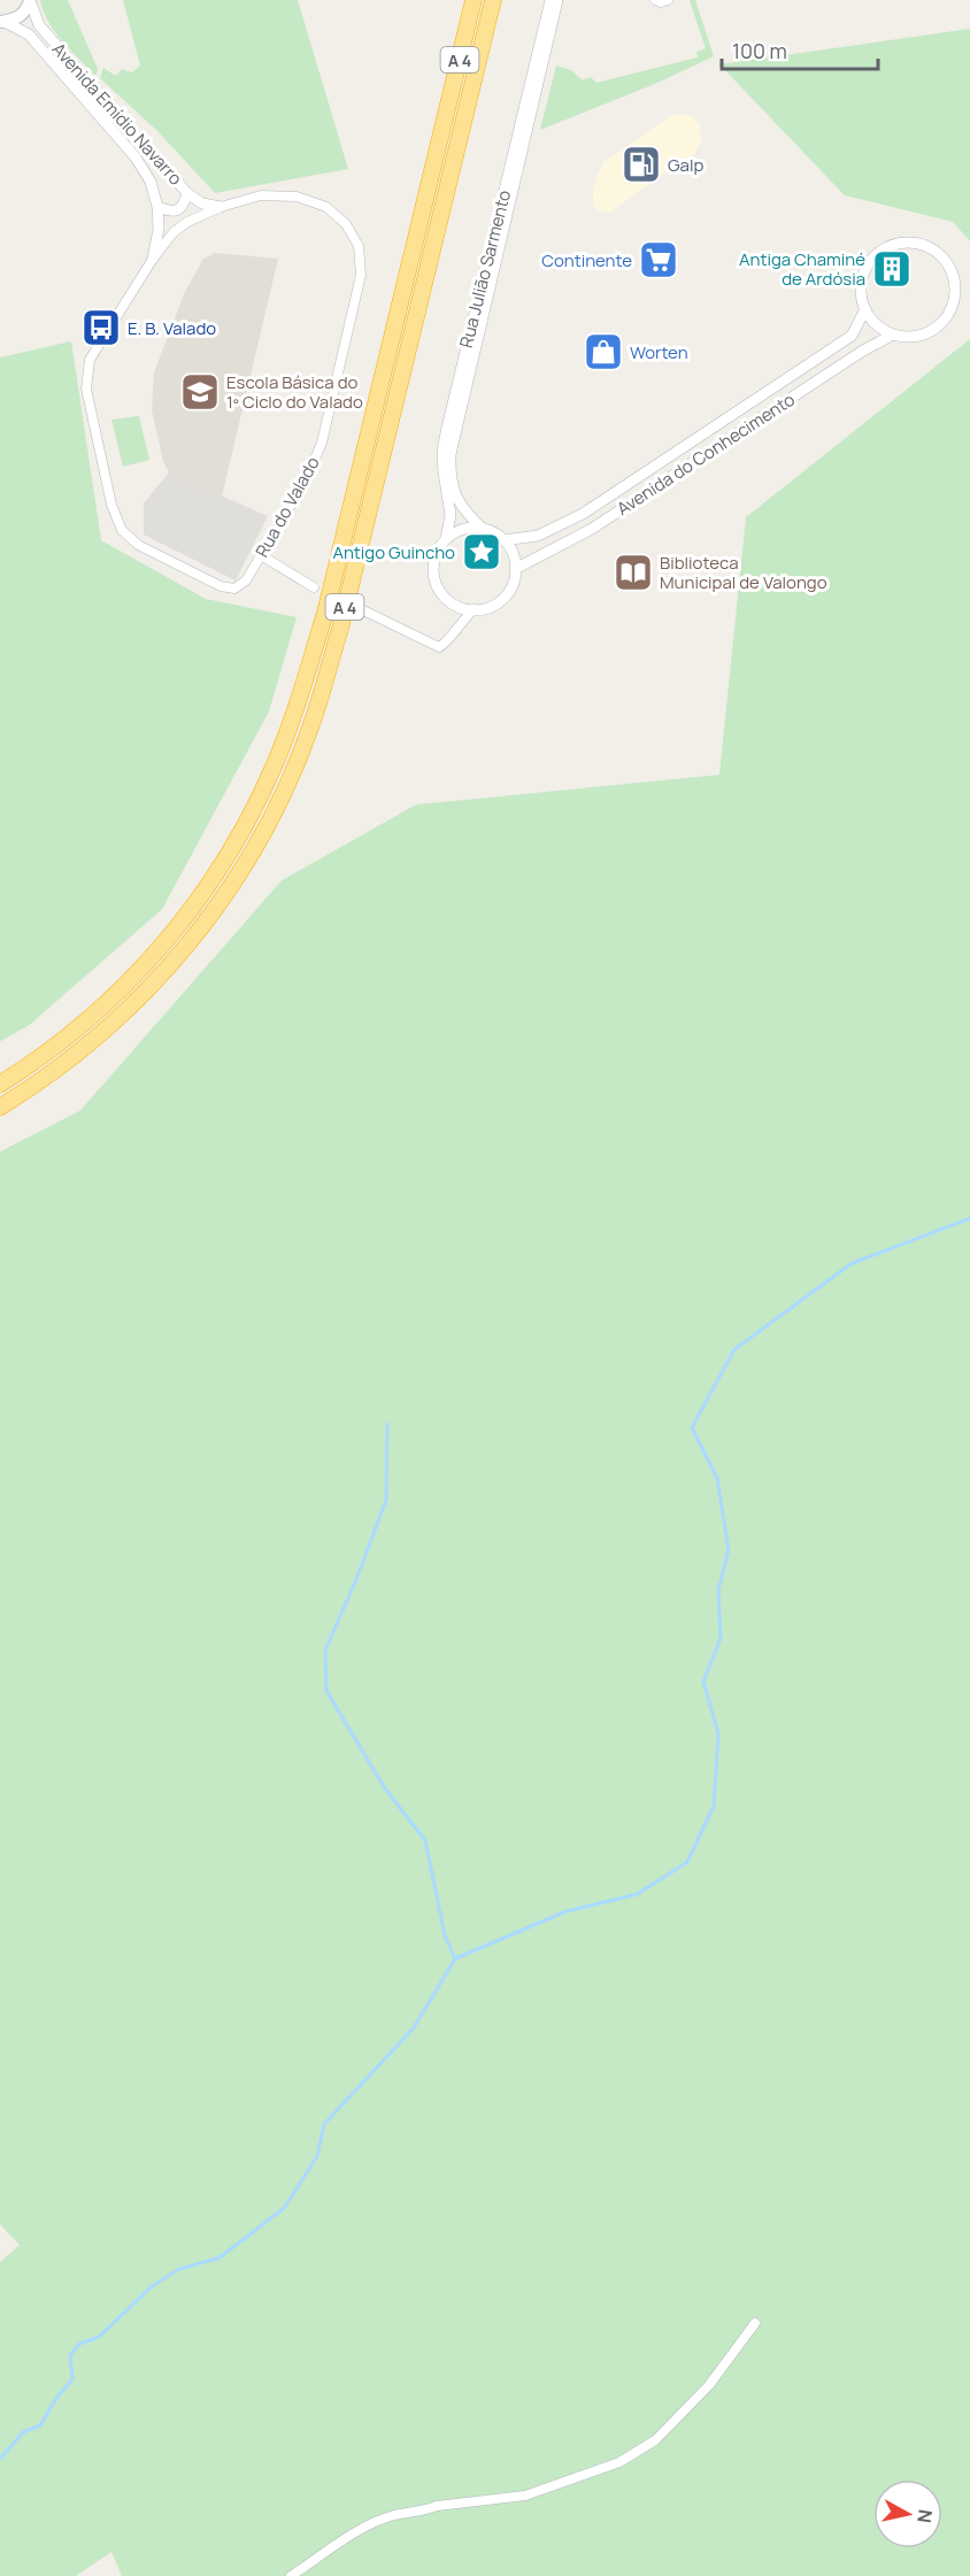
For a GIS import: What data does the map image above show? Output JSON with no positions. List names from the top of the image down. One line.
{"streets":{"highway":["A 4"],"street":["Avenida Emídio Navarro","Rua Julião Sarmento","Avenida do Conhecimento","Rua do Valado"]},"crossings":[["Avenida Emídio Navarro","Rua do Valado"],["Rua Julião Sarmento","Avenida do Conhecimento"]],"places":{"fuel station":["Galp"],"supermarket":["Continente"],"building":["Antiga Chaminé de Ardósia"],"bus stop":["E. B. Valado"],"shop":["Worten"],"school or university":["Escola Básica do 1º Ciclo do Valado"],"place":["Antigo Guincho"],"library":["Biblioteca Municipal de Valongo"]},"scale_bar":"100 m","north":"right"}
